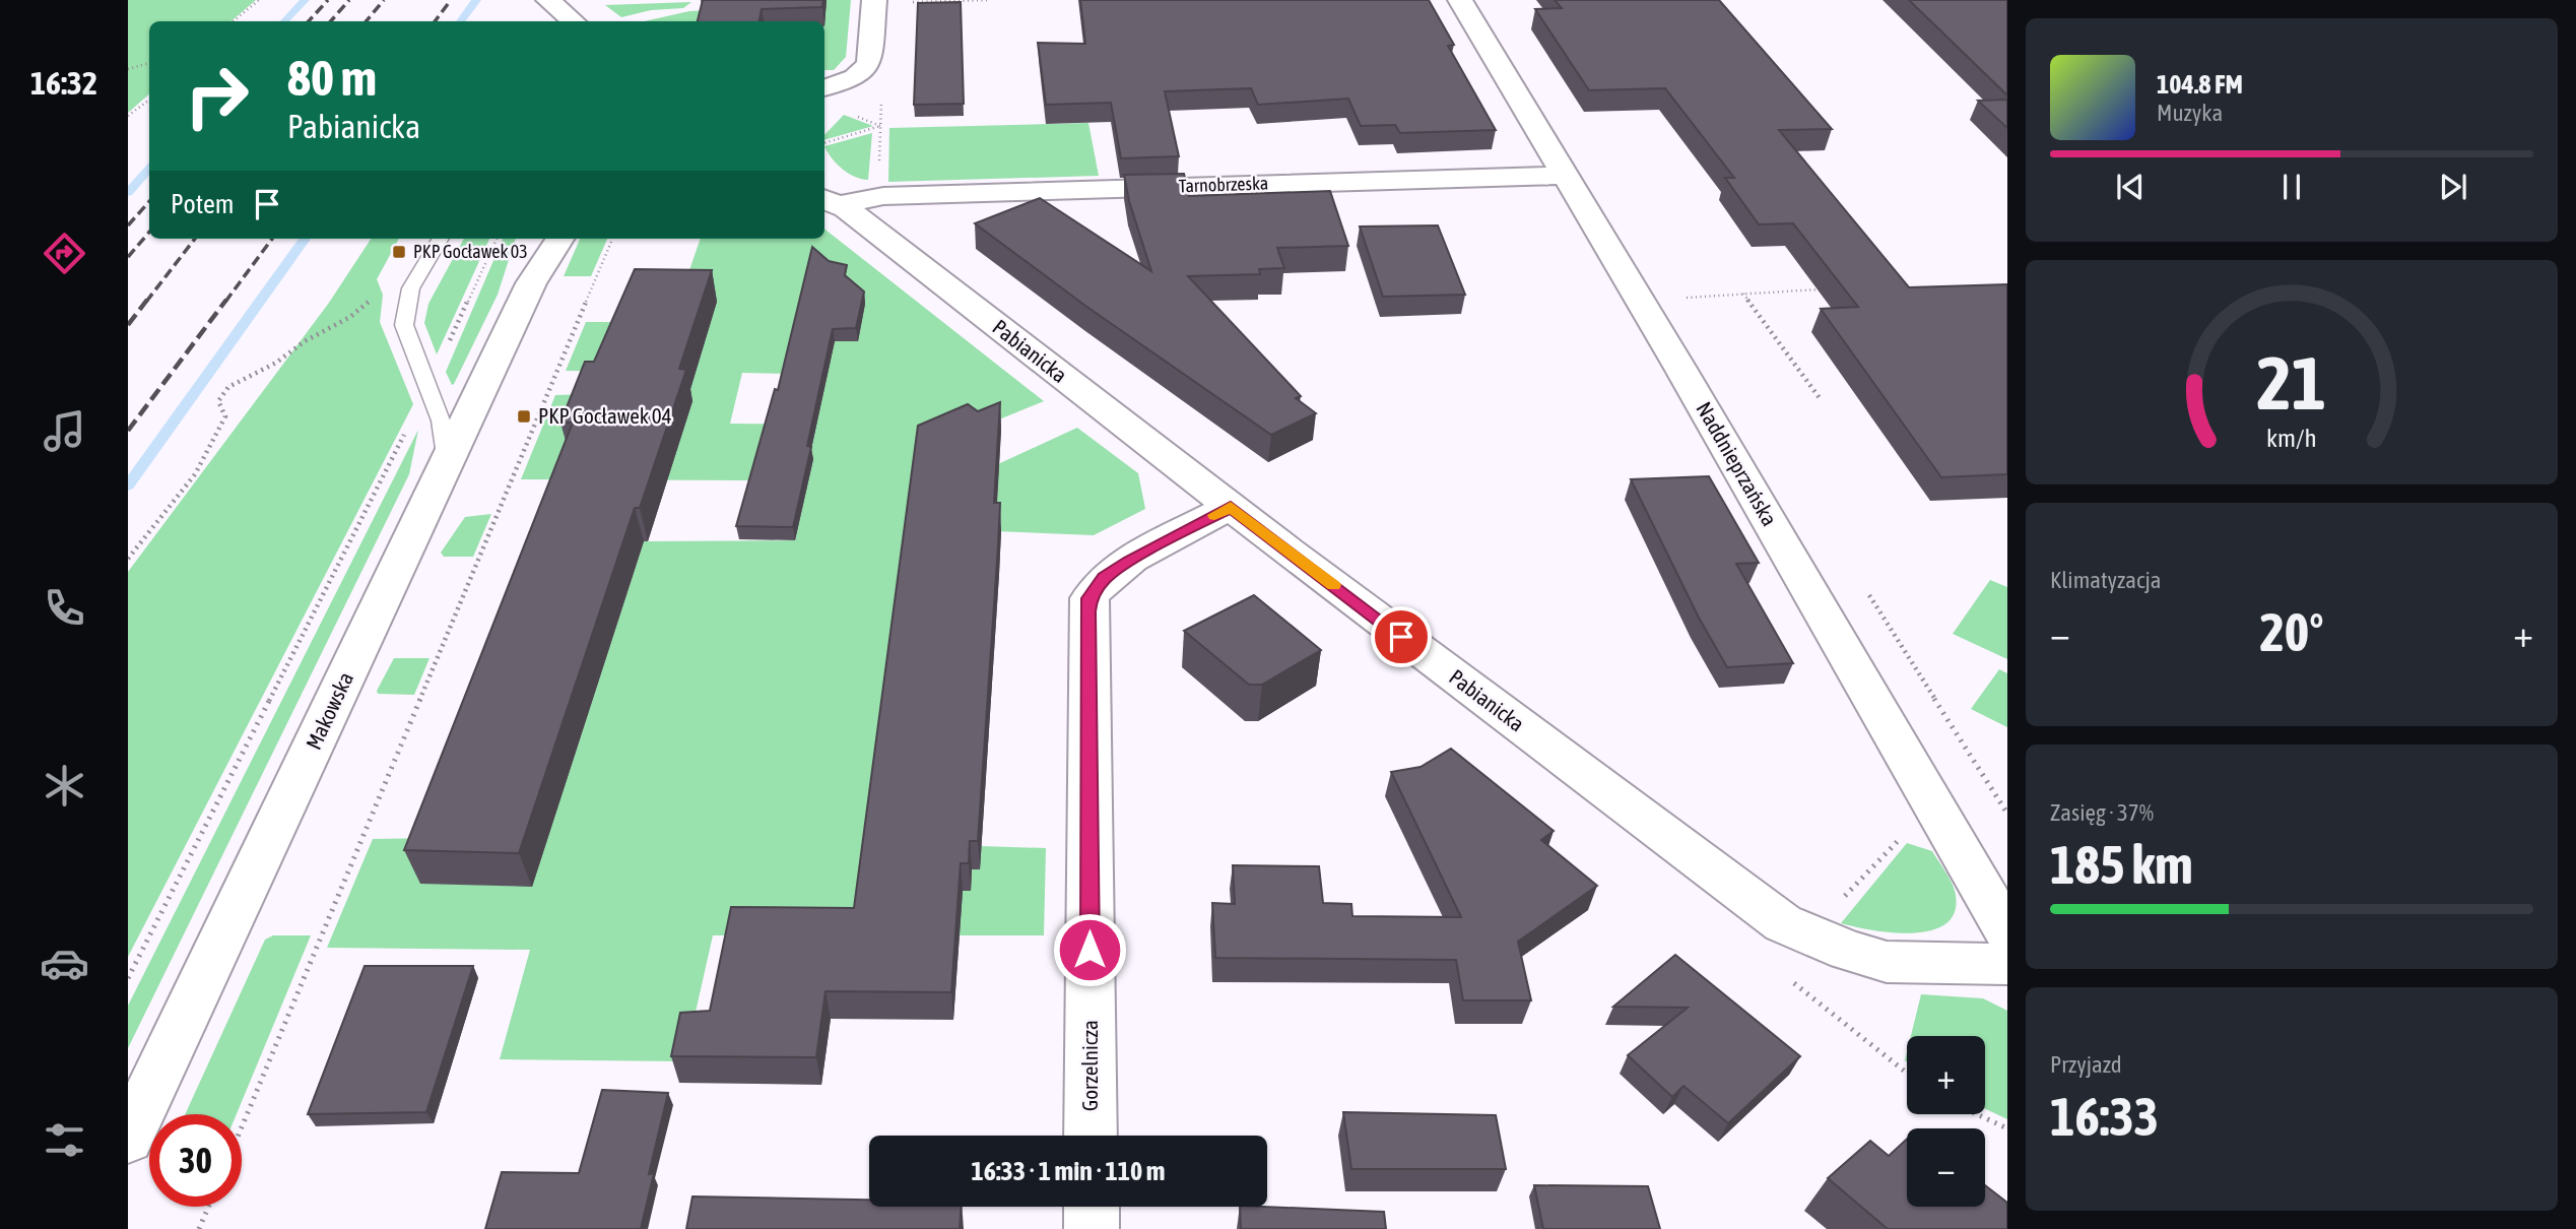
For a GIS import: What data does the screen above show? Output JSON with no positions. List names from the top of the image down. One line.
{"streets":{"street":["Tarnobrzeska","Pabianicka","Naddnieprzańska","Makowska","Gorzelnicza"]},"crossings":[["Tarnobrzeska","Pabianicka"],["Tarnobrzeska","Naddnieprzańska"],["Pabianicka","Gorzelnicza"]],"places":{"transit":["PKP Gocławek 03","PKP Gocławek 04"]},"page":{"tabs":"16:32","turn":["80 m","Pabianicka"],"song":["104.8 FM","Muzyka"],"then":"Potem","tile":["Klimatyzacja",["Zasięg · 37%","185 km"],["Przyjazd","16:33"]],"heat":["−","20°","+"],"map_buttons":["+","−"],"limit":"30","trip":"16:33 · 1 min · 110 m","gauge":["21","km/h"]}}
